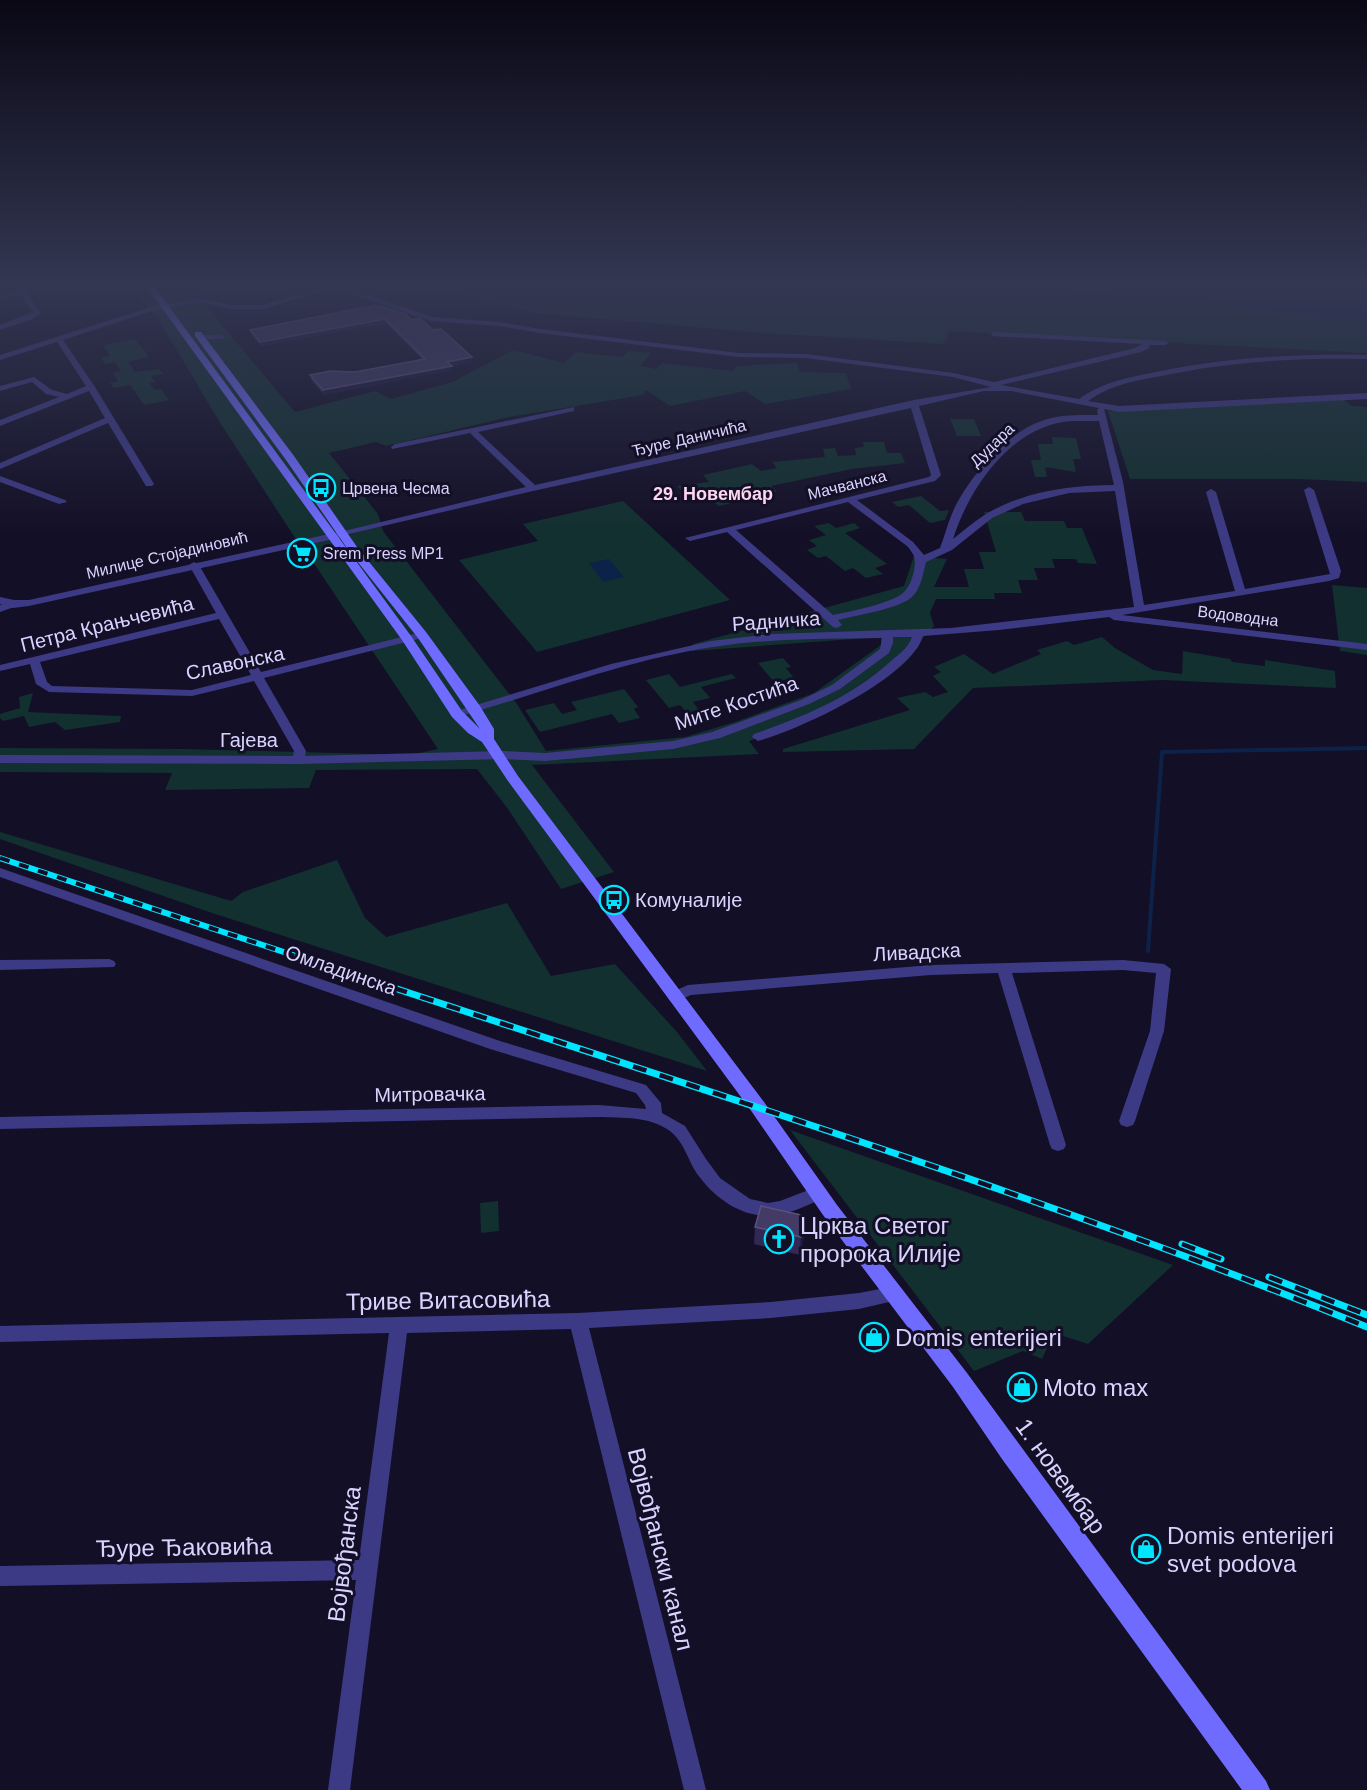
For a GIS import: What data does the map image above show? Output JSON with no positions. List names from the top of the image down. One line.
{"streets":{"main road":["1. новембар"],"street":["Ђуре Даничића","Дудара","Мачванска","Милице Стојадиновић","Водоводна","Радничка","Петра Крањчевића","Славонска","Мите Костића","Гајева","Ливадска","Омладинска","Митровачка","Триве Витасовића","Ђуре Ђаковића","Војвођански канал","Војвођанска"]},"crossings":[["Ђуре Даничића","Мачванска"],["Ђуре Даничића","Милице Стојадиновић"],["Водоводна","Радничка"],["Радничка","Мите Костића"],["Петра Крањчевића","Славонска"],["Мите Костића","Гајева"],["Мите Костића","1. новембар"],["Гајева","1. новембар"],["Ливадска","1. новембар"],["Омладинска","Митровачка"],["Митровачка","1. новембар"],["Триве Витасовића","1. новембар"],["Триве Витасовића","Војвођански канал"],["Триве Витасовића","Војвођанска"],["Ђуре Ђаковића","Војвођанска"]],"districts":["29. Новембар"],"places":{"bus stop":["Црвена Чесма","Комуналије"],"supermarket":["Srem Press MP1"],"church":["Црква Светог пророка Илије"],"shop":["Domis enterijeri","Moto max","Domis enterijeri svet podova"]}}
